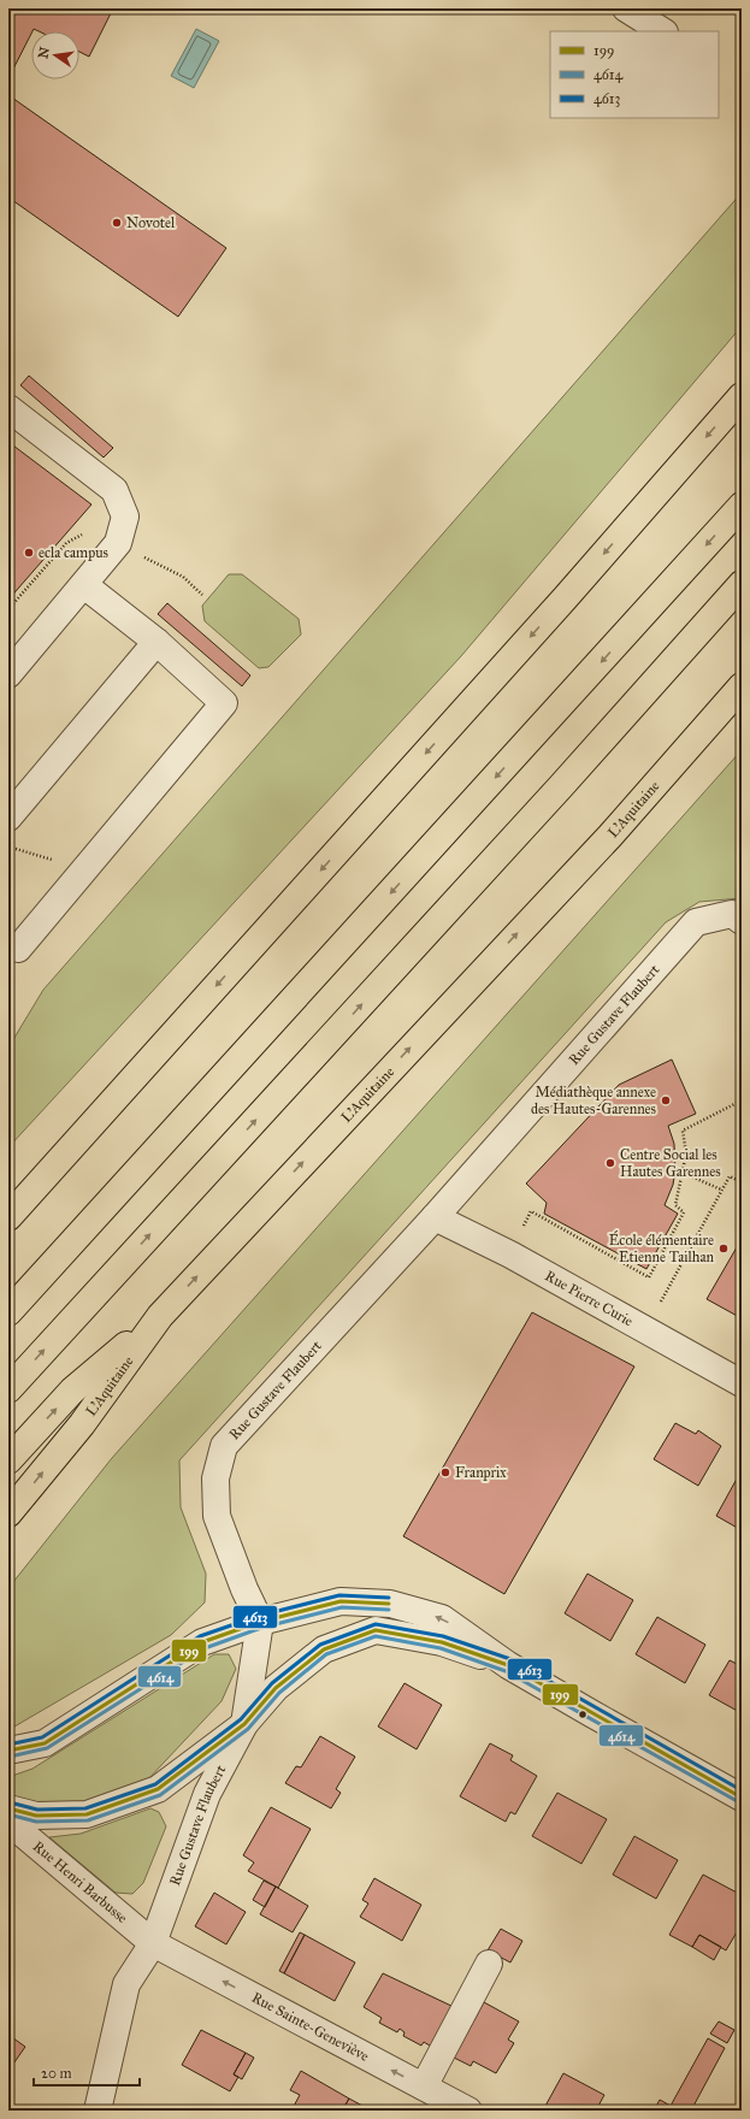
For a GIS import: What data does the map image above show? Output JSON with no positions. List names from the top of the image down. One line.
{"streets":{"highway":["L'Aquitaine"],"street":["Rue Gustave Flaubert","Rue Pierre Curie","Rue Henri Barbusse","Rue Sainte-Geneviève"]},"crossings":[["Rue Gustave Flaubert","Rue Pierre Curie"],["Rue Gustave Flaubert","Rue Henri Barbusse"],["Rue Gustave Flaubert","Rue Sainte-Geneviève"],["Rue Henri Barbusse","Rue Sainte-Geneviève"]],"one_way":["Rue Sainte-Geneviève"],"places":["Novotel","ecla campus","Médiathèque annexe des Hautes-Garennes","Centre Social les Hautes Garennes","École élémentaire Etienne Tailhan","Franprix"],"lines":["transit line 4613","transit line 199","transit line 4614"],"legend":["199","4614","4613"],"scale_bar":"20 m","north":"left"}
